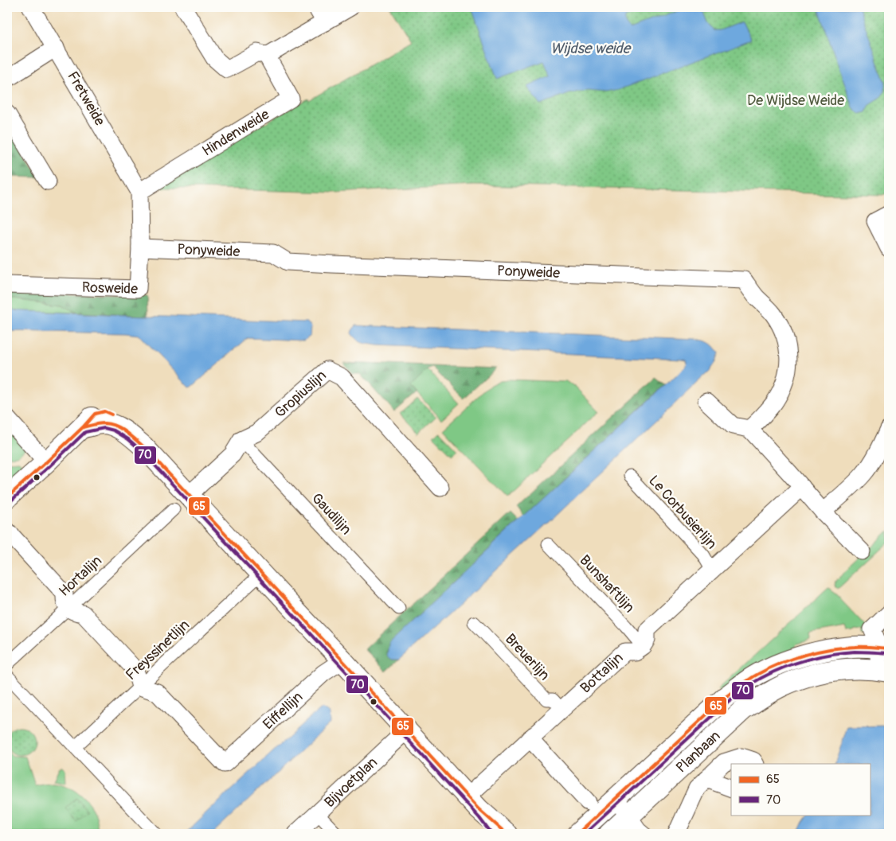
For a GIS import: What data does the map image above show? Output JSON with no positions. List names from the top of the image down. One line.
{"streets":{"street":["Fretweide","Hindenweide","Ponyweide","Rosweide","Gropiuslijn","Le Corbusierlijn","Gaudilijn","Hortalijn","Bunshaftlijn","Freyssinetlijn","Breuerlijn","Bottalijn","Eiffellijn","Planbaan","Bijvoetplan"]},"crossings":[["Fretweide","Hindenweide"],["Fretweide","Rosweide"],["Hindenweide","Rosweide"],["Ponyweide","Rosweide"],["Gropiuslijn","Gaudilijn"],["Bunshaftlijn","Bottalijn"],["Freyssinetlijn","Eiffellijn"],["Breuerlijn","Bottalijn"]],"water":["Wijdse weide"],"parks":["De Wijdse Weide"],"lines":["transit line 65","transit line 70"],"legend":["65","70"]}
